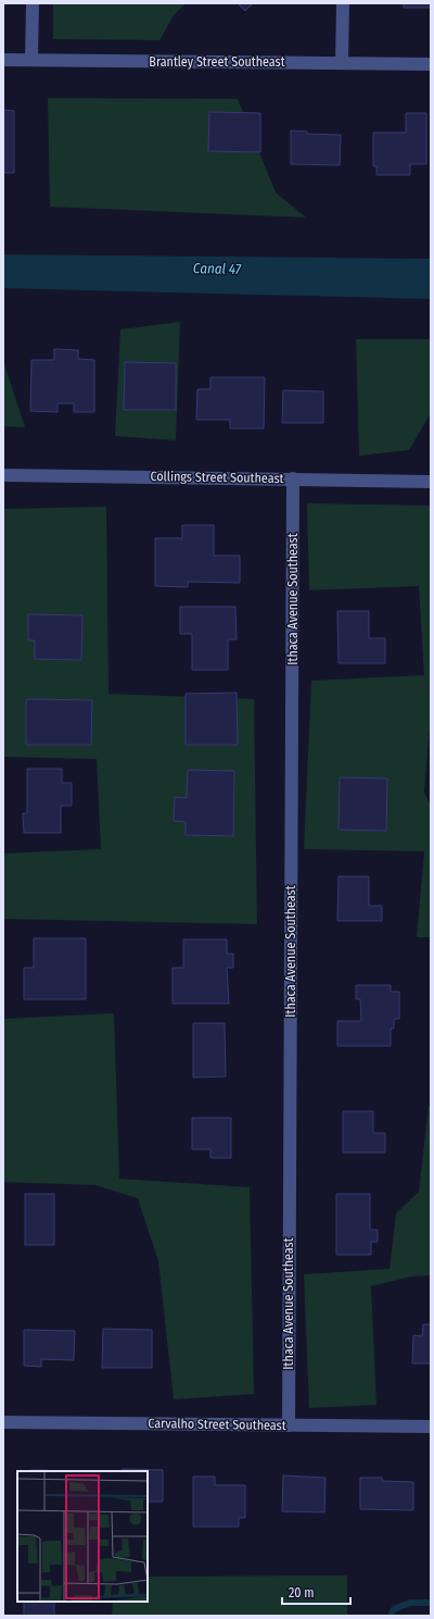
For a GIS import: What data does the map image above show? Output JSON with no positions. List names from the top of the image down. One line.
{"streets":{"street":["Brantley Street Southeast","Collings Street Southeast","Ithaca Avenue Southeast","Carvalho Street Southeast"]},"crossings":[["Collings Street Southeast","Ithaca Avenue Southeast"],["Ithaca Avenue Southeast","Carvalho Street Southeast"]],"water":["Canal 47"],"scale_bar":"20 m"}
